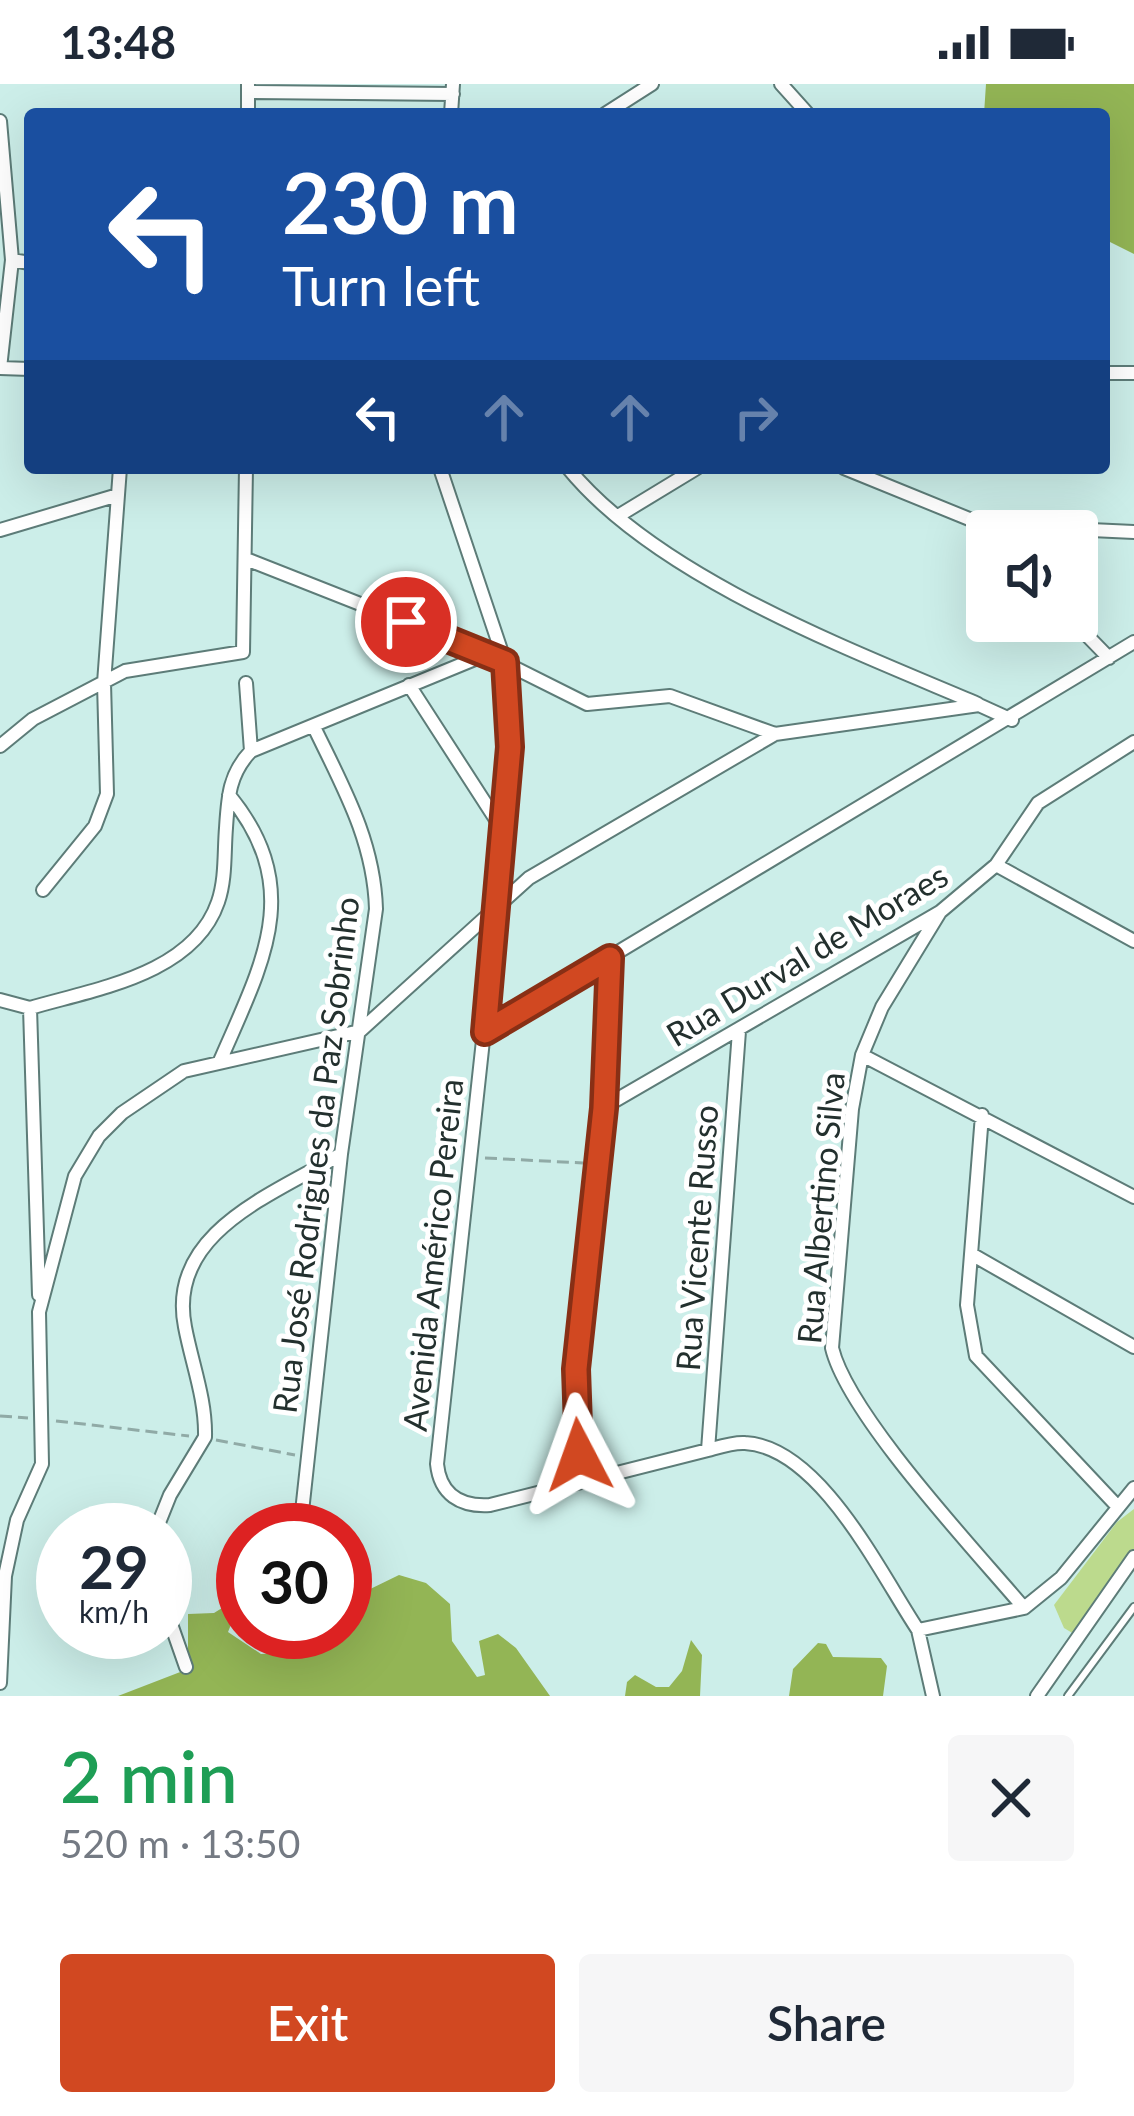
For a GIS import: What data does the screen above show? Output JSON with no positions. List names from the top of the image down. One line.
{"streets":{"street":["Rua Durval de Moraes","Rua José Rodrigues da Paz Sobrinho","Rua Albertino Silva","Rua Vicente Russo","Avenida Américo Pereira"]},"crossings":[["Rua Durval de Moraes","Rua Albertino Silva"],["Rua Durval de Moraes","Rua Vicente Russo"]],"page":{"status":"13:48","turn":["230 m","Turn left"],"speed":"29 km/h","limit":"30","heading":["2 min","520 m · 13:50"],"buttons":["Exit","Share"]}}
